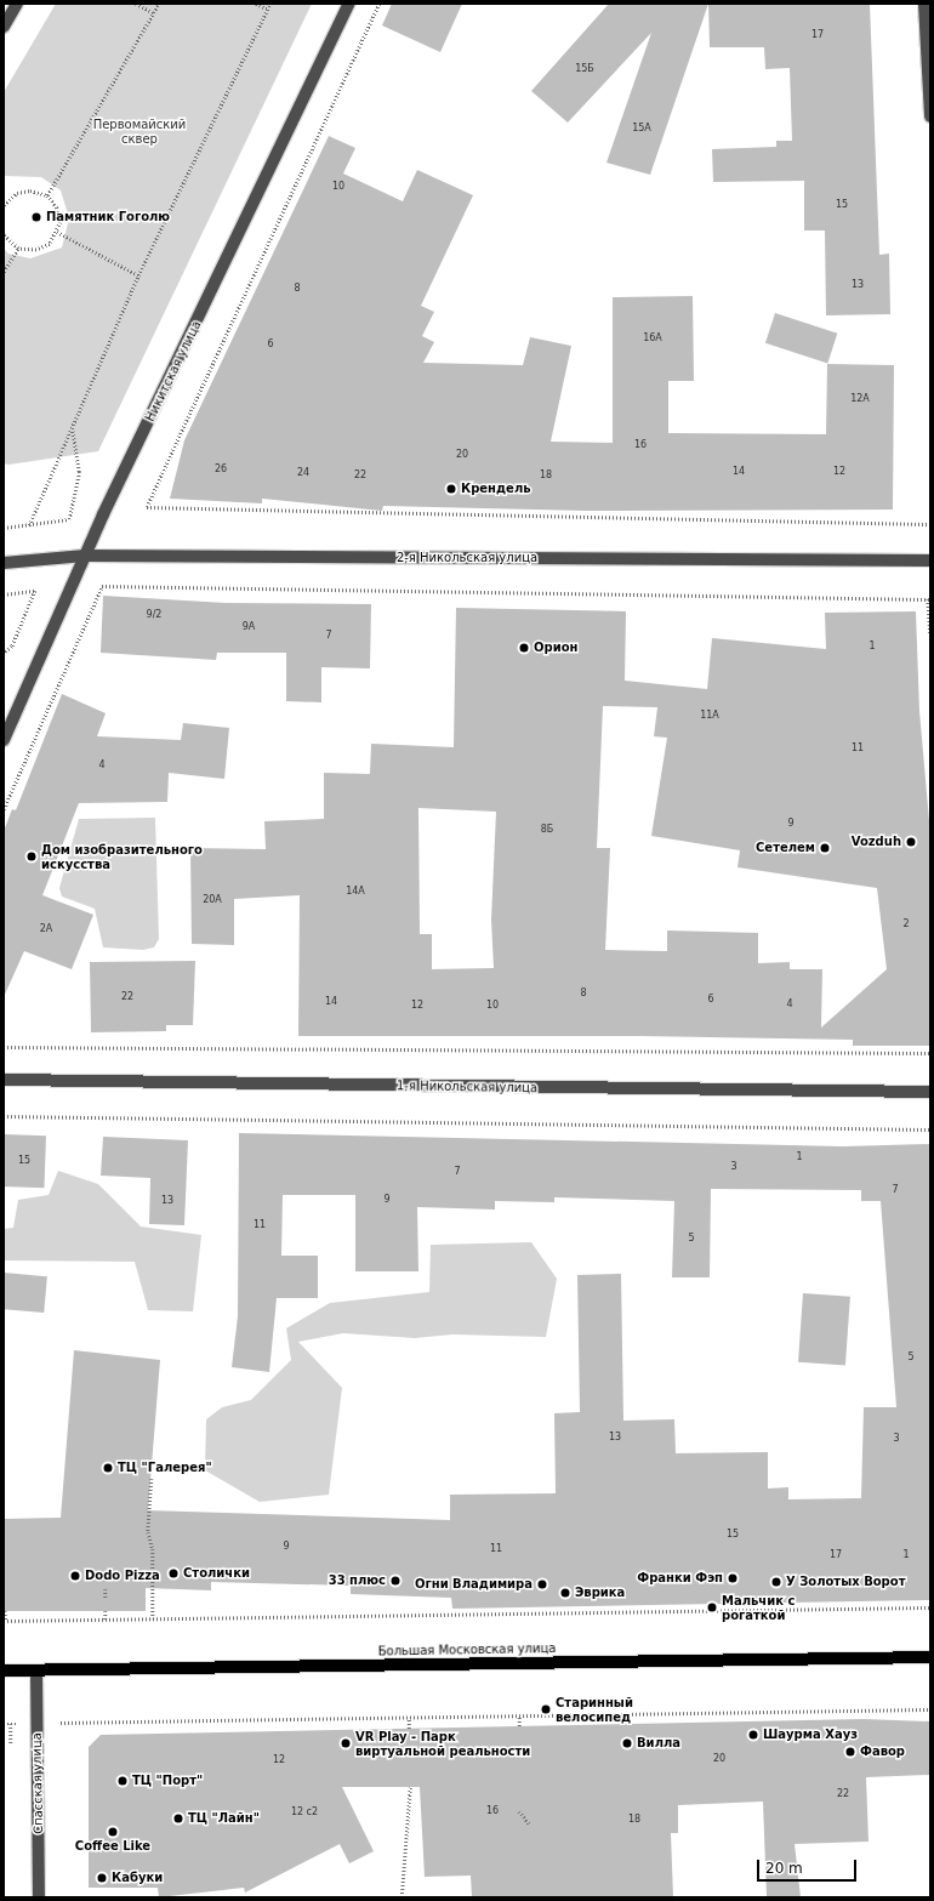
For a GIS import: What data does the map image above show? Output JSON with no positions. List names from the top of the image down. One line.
{"streets":{"main road":["Большая Московская улица"],"street":["Никитская улица","2-я Никольская улица","1-я Никольская улица","Спасская улица"]},"crossings":[["Никитская улица","2-я Никольская улица"],["Большая Московская улица","Спасская улица"]],"parks":["Первомайский сквер"],"places":["Памятник Гоголю","Крендель","Орион","Vozduh","Сетелем","Дом изобразительного искусства","ТЦ \"Галерея\"","Столички","Dodo Pizza","Франки Фэп","33 плюс","У Золотых Ворот","Огни Владимира","Эврика","Мальчик с рогаткой","Старинный велосипед","Шаурма Хауз","VR Play - Парк виртуальной реальности","Вилла","Фавор","ТЦ \"Порт\"","ТЦ \"Лайн\"","Coffee Like","Кабуки"],"house_numbers":["17","15Б","15А","10","15","13","8","16А","6","12А","16","20","26","14","12","24","22","18","9/2","9А","7","1","11А","11","4","9","8Б","14А","20А","2","2А","8","22","6","14","4","12","10","1","15","3","7","7","9","13","11","5","5","13","3","15","9","11","17","1","20","12","22","16","12 с2","18"],"scale_bar":"20 m"}
